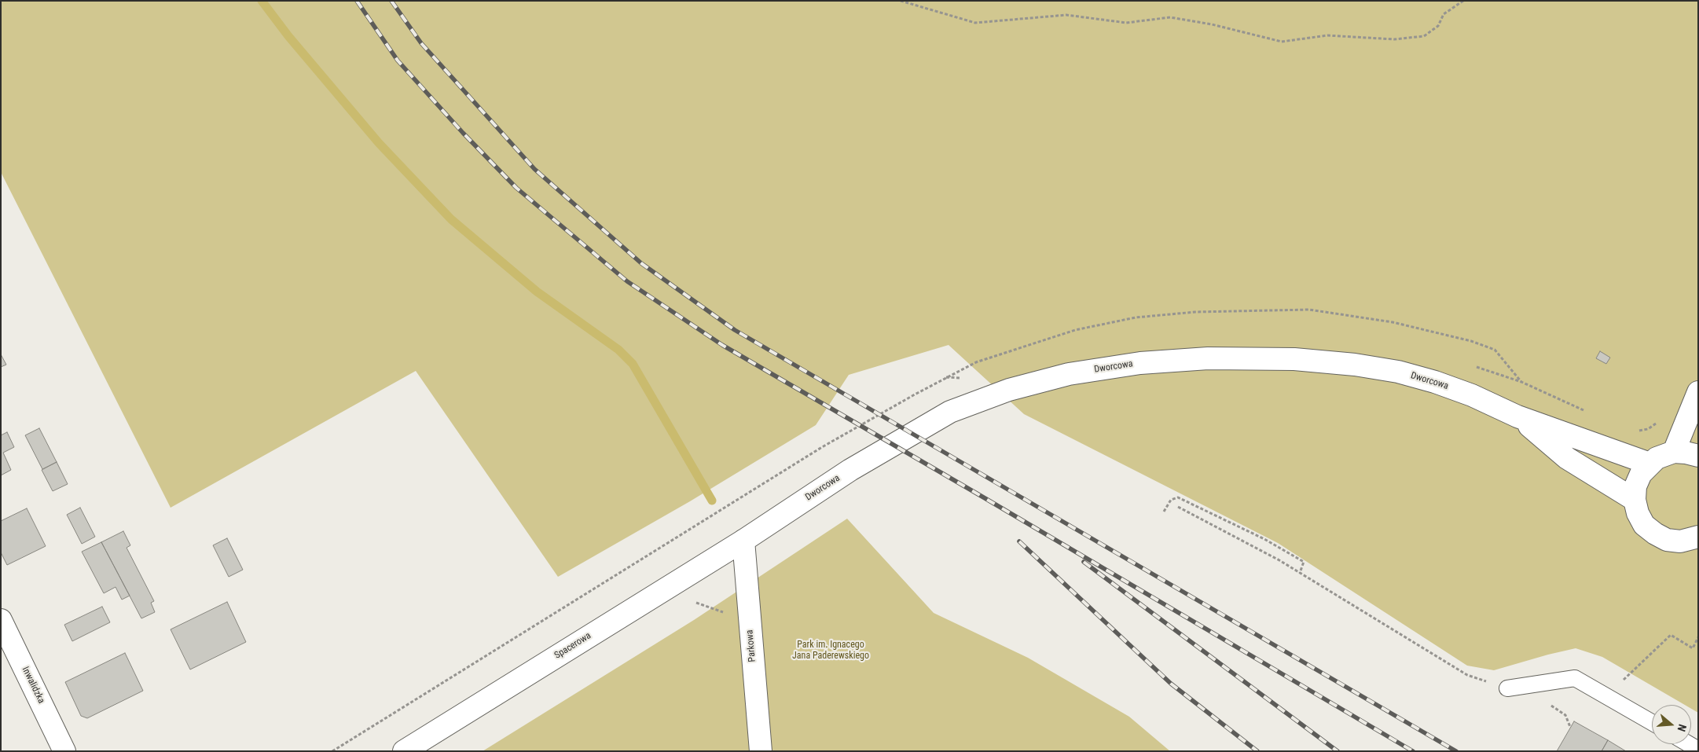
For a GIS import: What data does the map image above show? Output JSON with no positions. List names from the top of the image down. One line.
{"streets":{"street":["Dworcowa","Spacerowa","Parkowa","Inwalidzka"]},"crossings":[["Dworcowa","Spacerowa"],["Dworcowa","Parkowa"],["Spacerowa","Parkowa"]],"parks":["Park im. Ignacego Jana Paderewskiego"],"north":"right"}
